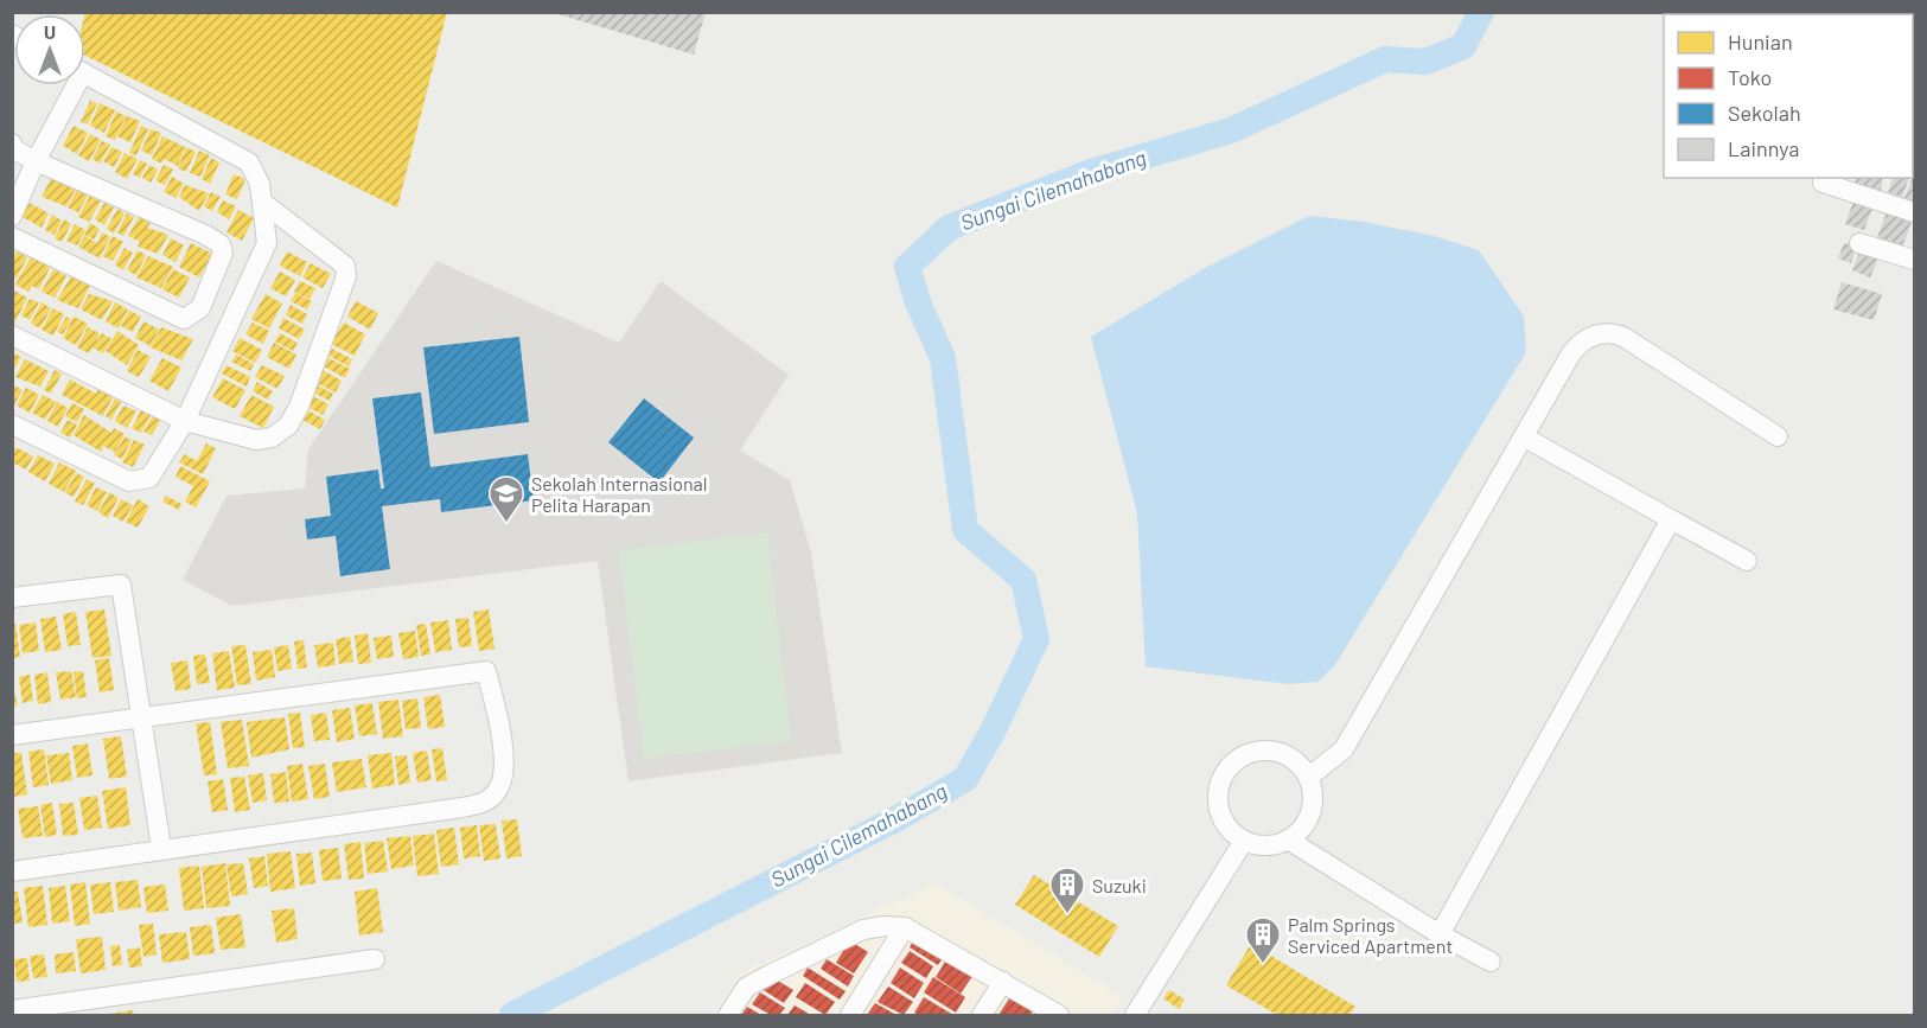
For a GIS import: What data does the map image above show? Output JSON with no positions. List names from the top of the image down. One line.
{"water":["Sungai Cilemahabang"],"places":{"school or university":["Sekolah Internasional Pelita Harapan"],"building":["Suzuki","Palm Springs Serviced Apartment"]},"legend":["Hunian","Toko","Sekolah","Lainnya"],"north":"top"}
